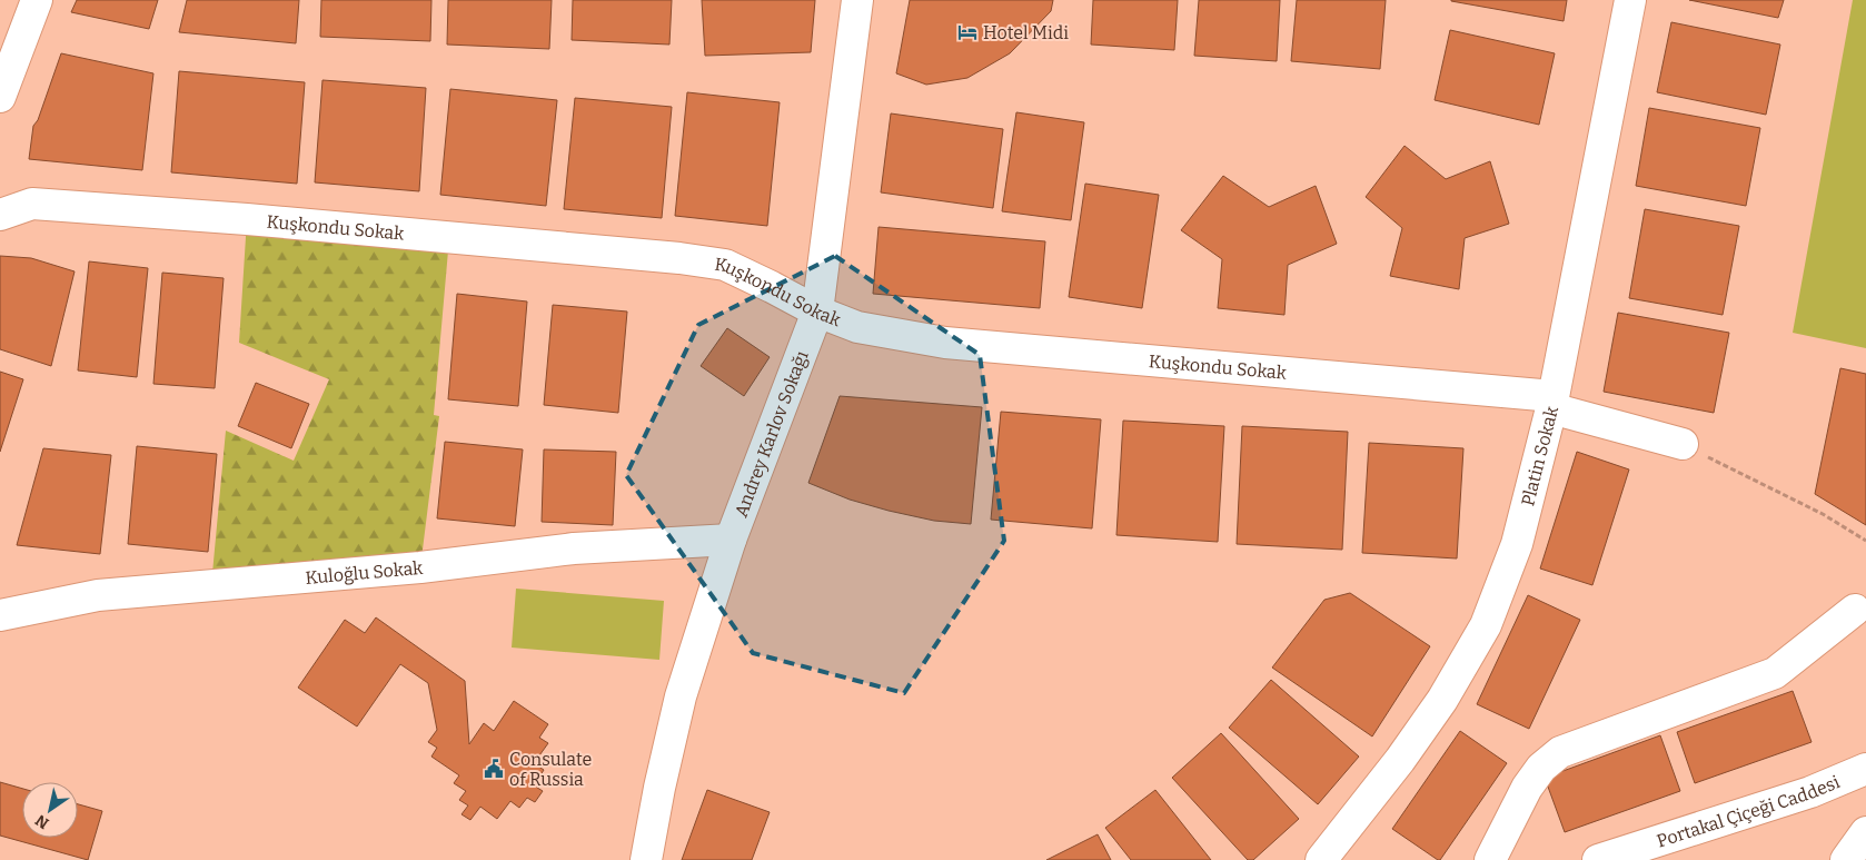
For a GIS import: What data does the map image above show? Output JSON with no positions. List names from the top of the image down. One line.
{"streets":{"street":["Kuşkondu Sokak","Andrey Karlov Sokağı","Platin Sokak","Kuloğlu Sokak","Portakal Çiçeği Caddesi"]},"crossings":[["Kuşkondu Sokak","Andrey Karlov Sokağı"],["Kuşkondu Sokak","Platin Sokak"],["Andrey Karlov Sokağı","Kuloğlu Sokak"]],"places":{"hotel":["Hotel Midi"],"public building":["Consulate of Russia"]},"north":"bottom left"}
